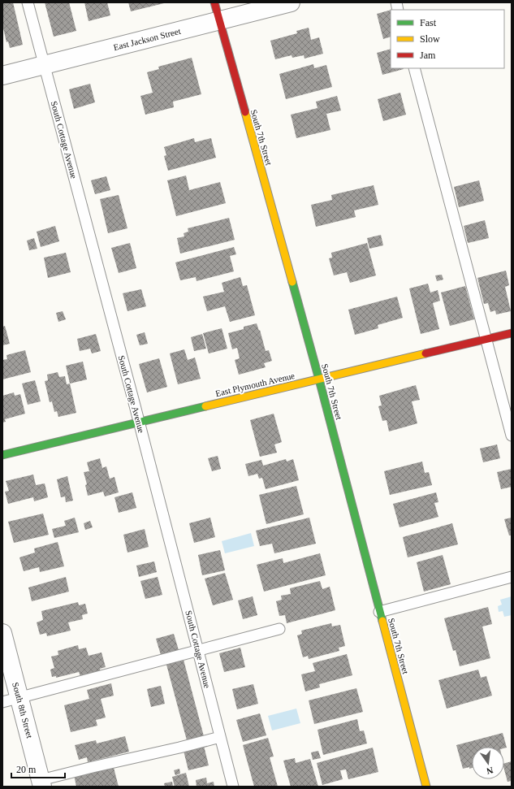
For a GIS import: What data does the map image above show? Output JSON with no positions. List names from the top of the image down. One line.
{"streets":{"street":["East Jackson Street","South 7th Street","East Plymouth Avenue","South 8th Street"],"lane":["South Cottage Avenue"]},"crossings":[["East Jackson Street","South 7th Street"],["East Jackson Street","South Cottage Avenue"],["South 7th Street","East Plymouth Avenue"],["South Cottage Avenue","East Plymouth Avenue"]],"legend":["Fast","Slow","Jam"],"scale_bar":"20 m","north":"bottom"}
